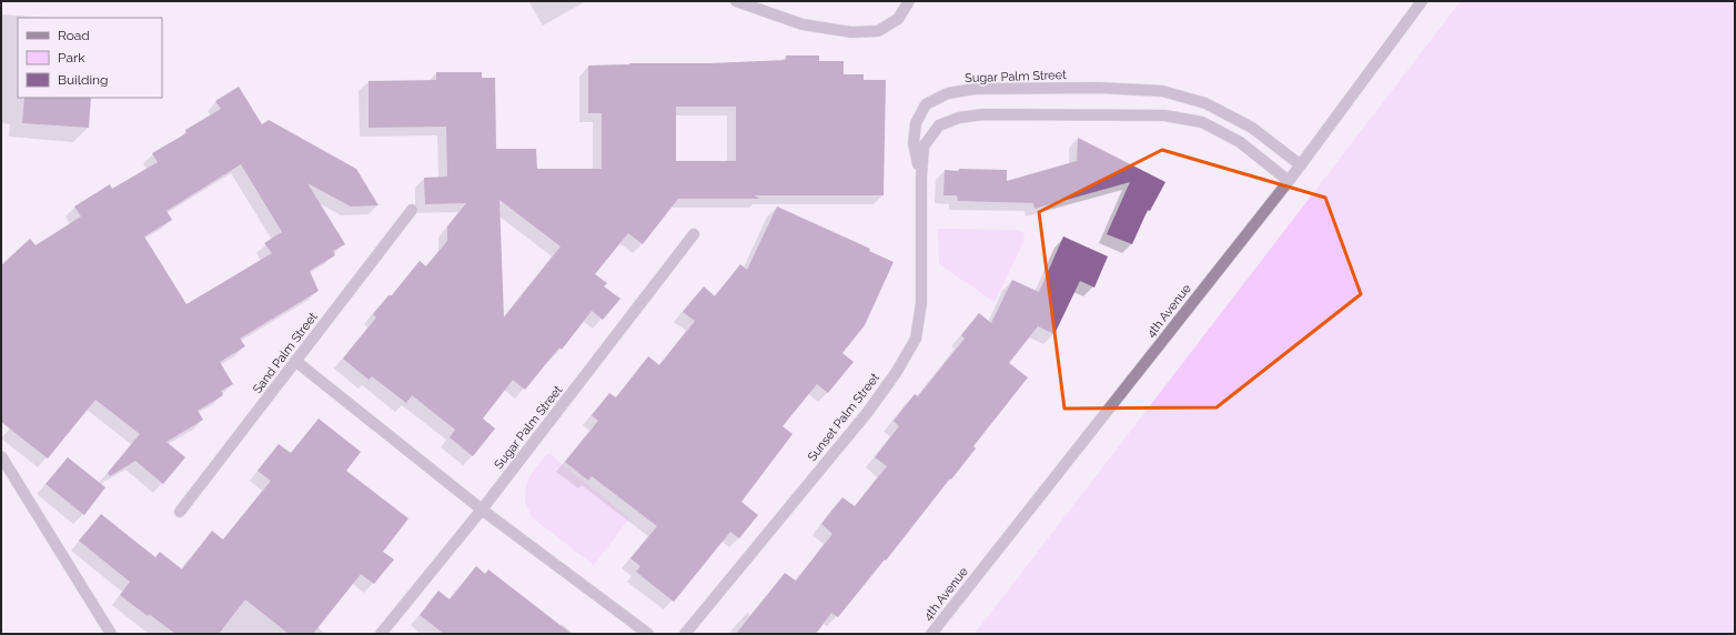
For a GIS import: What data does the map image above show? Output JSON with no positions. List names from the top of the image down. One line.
{"streets":{"street":["Sugar Palm Street","4th Avenue","Sand Palm Street","Sunset Palm Street"]},"crossings":[["Sugar Palm Street","4th Avenue"],["Sugar Palm Street","Sunset Palm Street"]],"legend":["Road","Park","Building"]}
